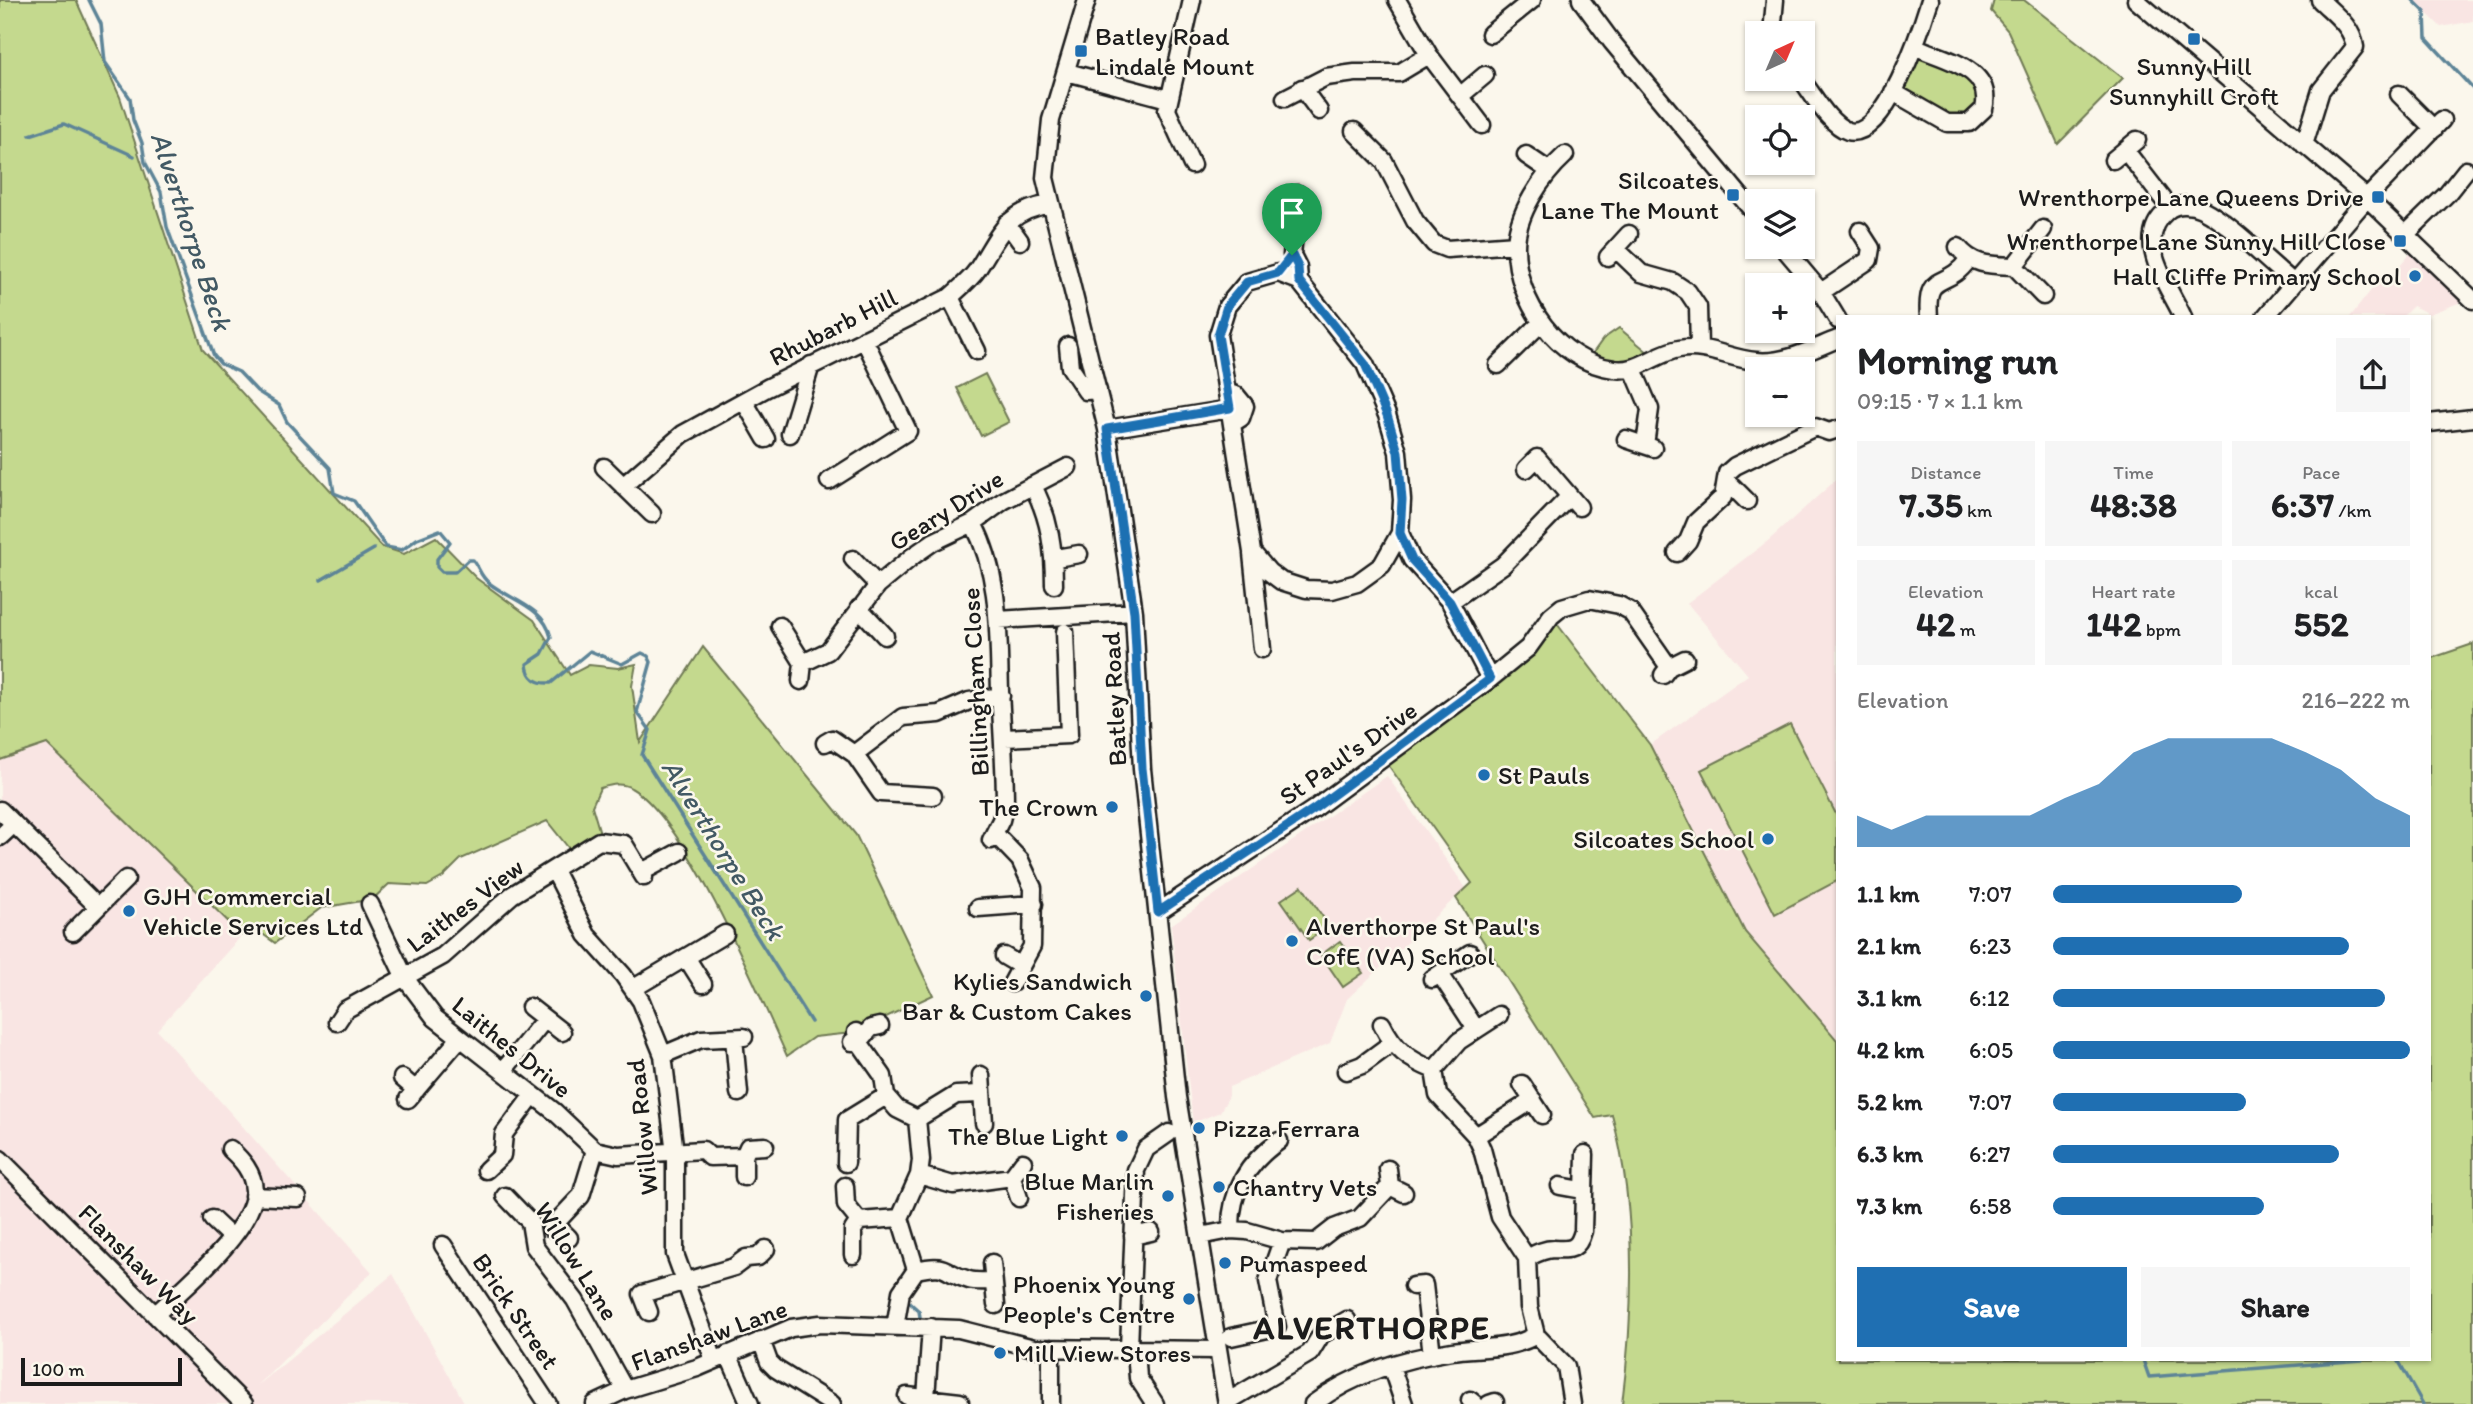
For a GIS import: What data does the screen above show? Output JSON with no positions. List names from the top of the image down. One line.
{"streets":{"street":["Rhubarb Hill","Geary Drive","Billingham Close","Batley Road","St Paul's Drive","Laithes View","Laithes Drive","Willow Road","Willow Lane","Flanshaw Way","Brick Street","Flanshaw Lane"]},"crossings":[["Rhubarb Hill","Batley Road"],["Geary Drive","Billingham Close"],["Batley Road","St Paul's Drive"],["Batley Road","Flanshaw Lane"],["Laithes View","Laithes Drive"],["Laithes View","Willow Road"],["Willow Road","Flanshaw Lane"],["Willow Lane","Flanshaw Lane"]],"districts":["ALVERTHORPE"],"water":["Alverthorpe Beck"],"places":{"transit":["Sunny Hill Sunnyhill Croft","Batley Road Lindale Mount","Silcoates Lane The Mount","Wrenthorpe Lane Queens Drive","Wrenthorpe Lane Sunny Hill Close"],"other":["Hall Cliffe Primary School","St Pauls","The Crown","Silcoates School","GJH Commercial Vehicle Services Ltd","Alverthorpe St Paul's CofE (VA) School","Kylies Sandwich Bar & Custom Cakes","Pizza Ferrara","The Blue Light","Chantry Vets","Blue Marlin Fisheries","Pumaspeed","Phoenix Young People's Centre","Mill View Stores"]},"scale_bar":"100 m","north":"top right","page":{"map_buttons":["+","−"],"heading":["Morning run","09:15 · 7 × 1.1 km"],"stats":[["Distance","7.35 km"],["Time","48:38"],["Pace","6:37 /km"],["Elevation","42 m"],["Heart rate","142 bpm"],["kcal","552"]],"chart":["Elevation","216–222 m"],"list":[{"name":"1.1 km","note":"7:07"},{"name":"2.1 km","note":"6:23"},{"name":"3.1 km","note":"6:12"},{"name":"4.2 km","note":"6:05"},{"name":"5.2 km","note":"7:07"},{"name":"6.3 km","note":"6:27"},{"name":"7.3 km","note":"6:58"}],"buttons":["Save","Share"],"scale":"100 m"}}
